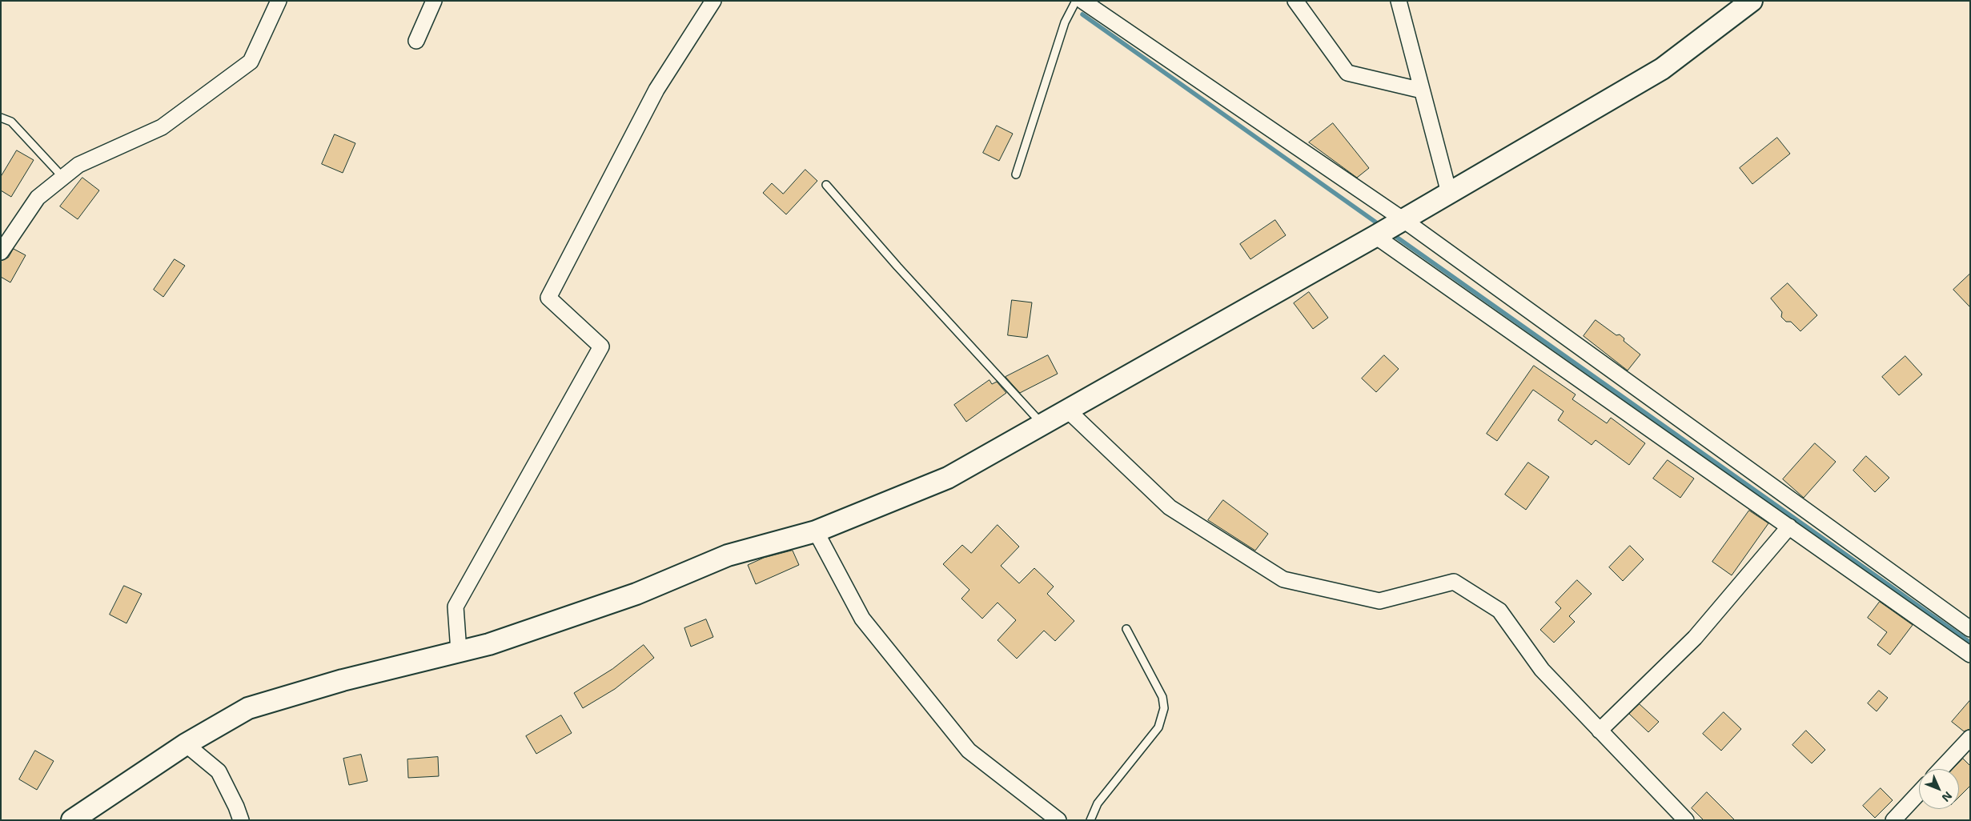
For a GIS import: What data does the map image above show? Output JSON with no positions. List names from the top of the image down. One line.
{"north":"bottom right"}
